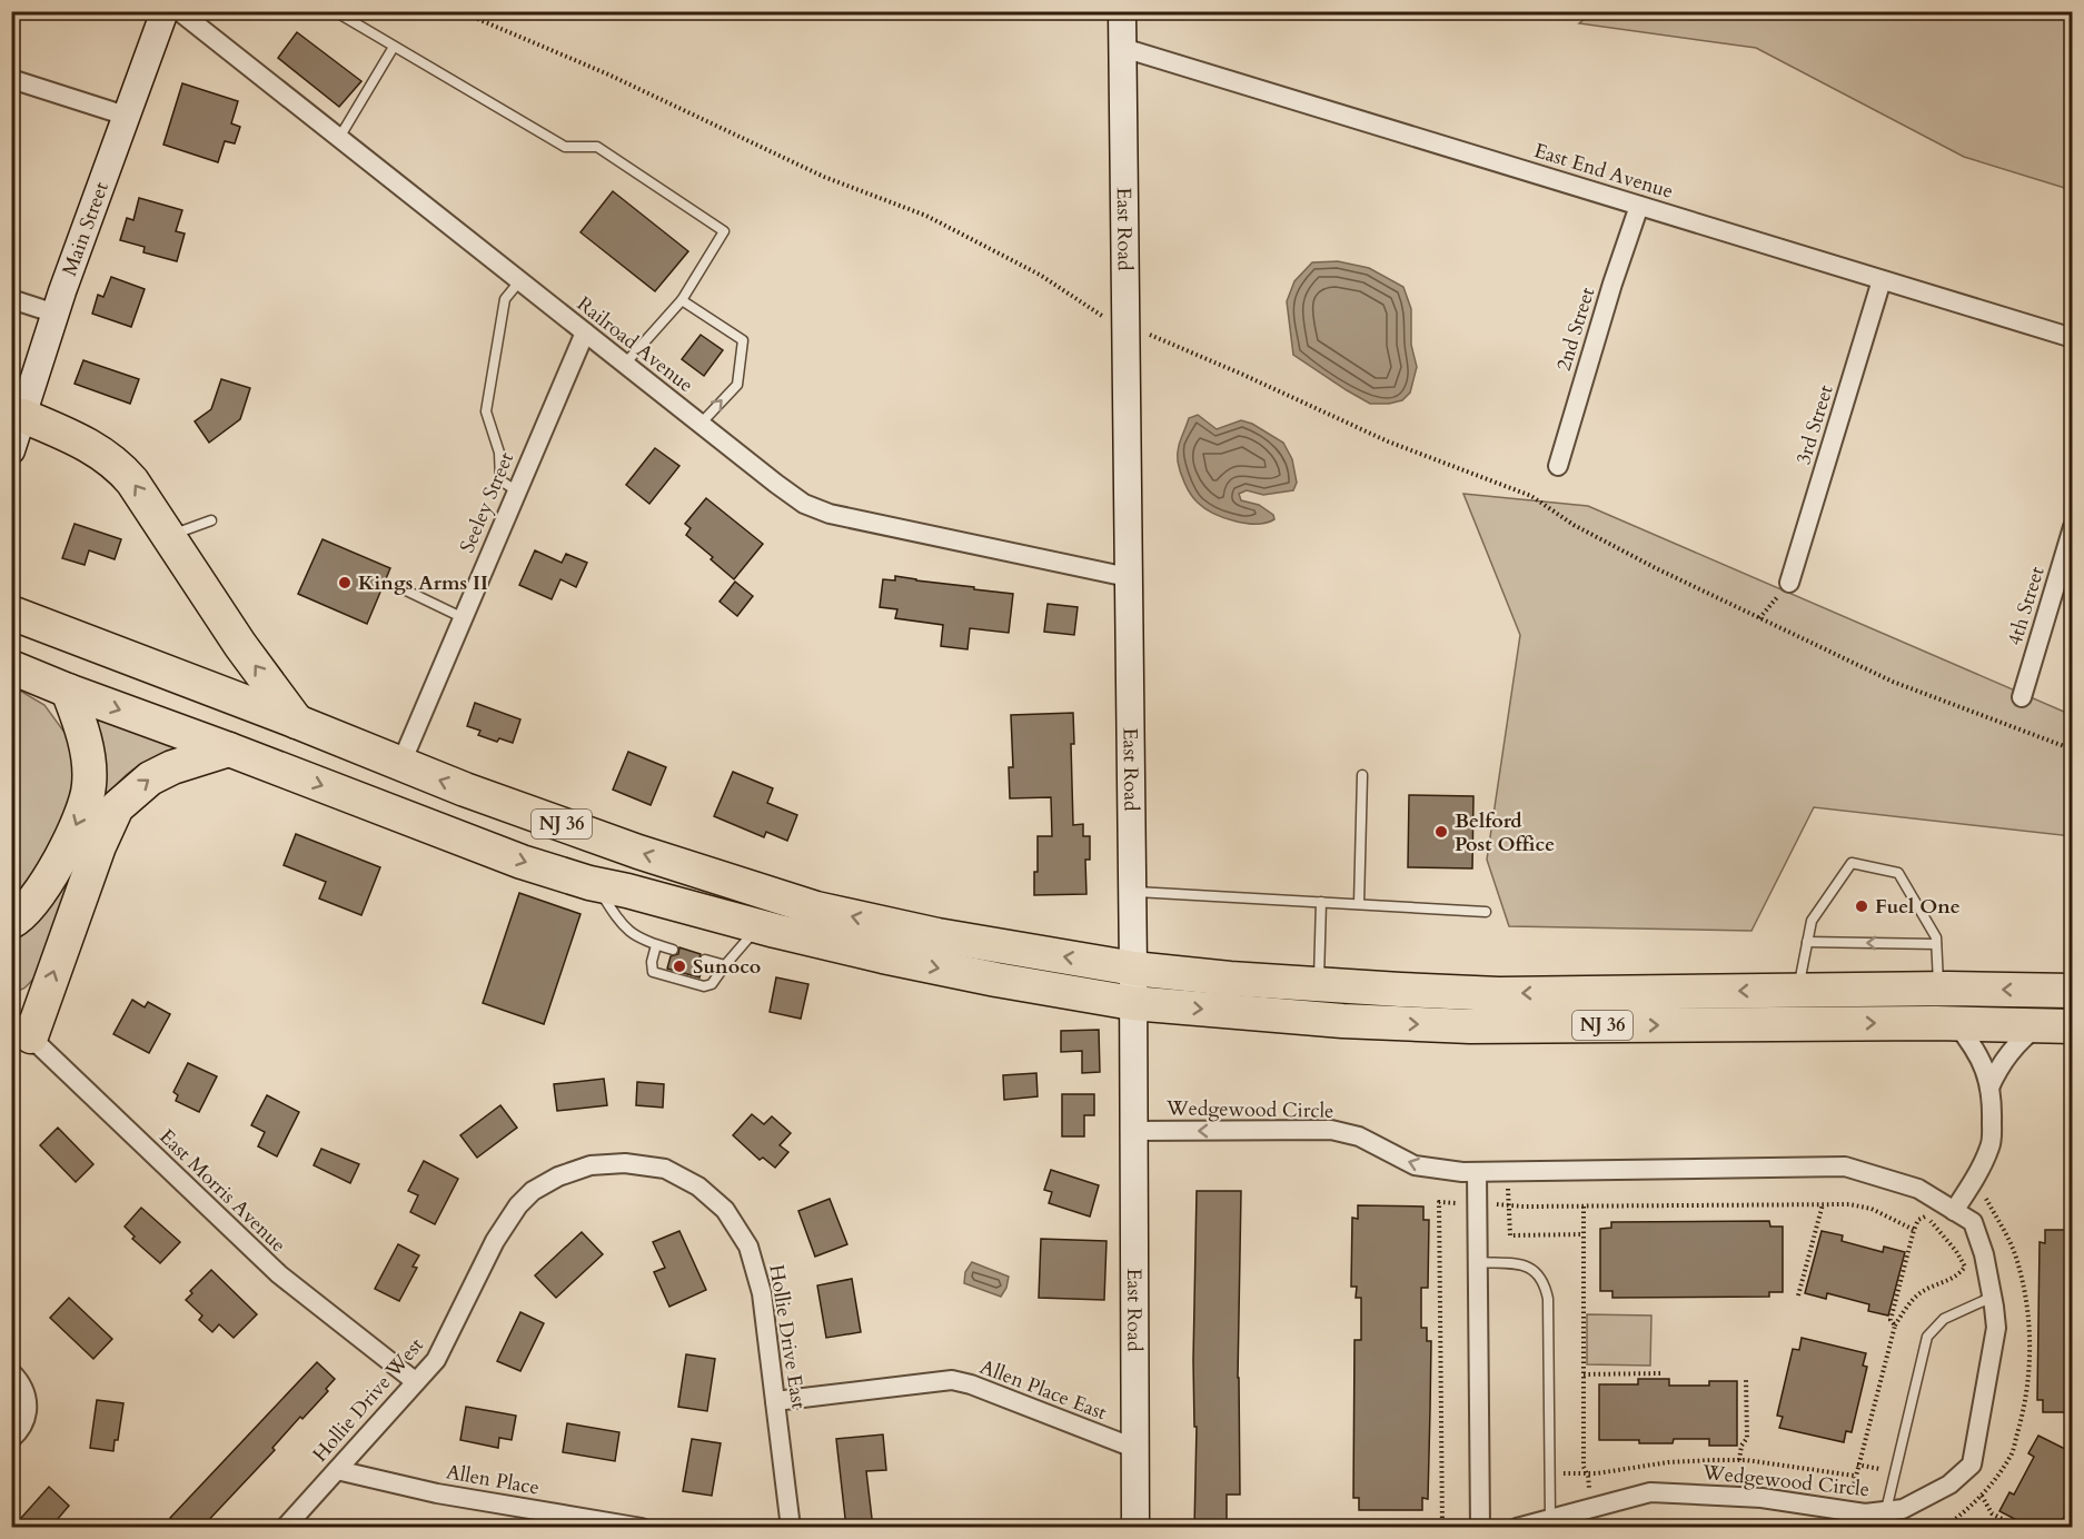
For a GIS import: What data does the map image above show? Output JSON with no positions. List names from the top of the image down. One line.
{"streets":{"highway":["NJ 36"],"street":["East End Avenue","East Road","Main Street","2nd Street","Railroad Avenue","3rd Street","Seeley Street","4th Street","Wedgewood Circle","East Morris Avenue","Hollie Drive East","Allen Place East","Hollie Drive West","Allen Place"]},"crossings":[["East End Avenue","East Road"],["East End Avenue","2nd Street"],["East End Avenue","3rd Street"],["East Road","Railroad Avenue"],["East Road","NJ 36"],["East Road","Wedgewood Circle"],["East Road","Allen Place East"],["Railroad Avenue","Seeley Street"],["Seeley Street","NJ 36"],["East Morris Avenue","Hollie Drive West"],["Hollie Drive East","Allen Place East"],["Hollie Drive East","Hollie Drive West"],["Hollie Drive West","Allen Place"]],"places":["Kings Arms II","Belford Post Office","Fuel One","Sunoco"]}
